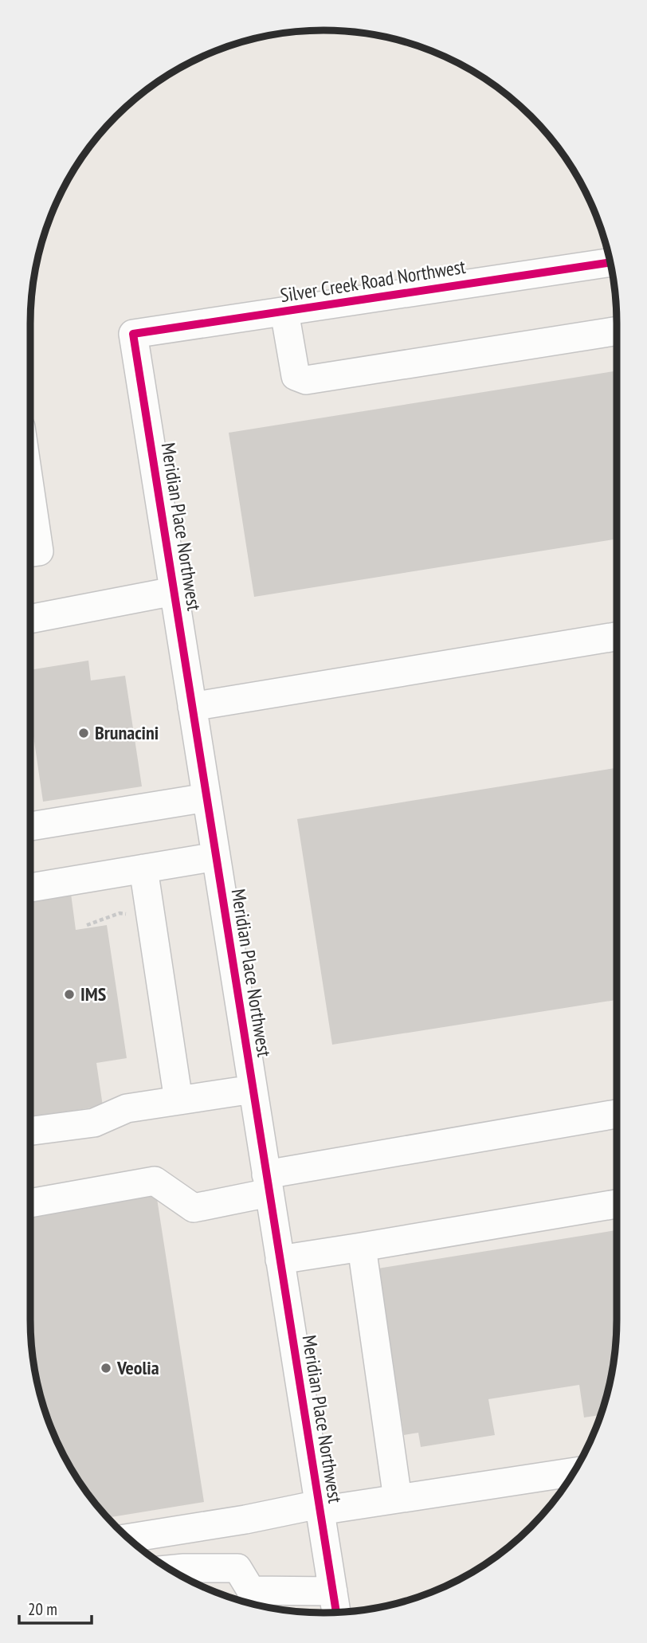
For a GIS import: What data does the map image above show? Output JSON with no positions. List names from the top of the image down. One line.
{"streets":{"street":["Silver Creek Road Northwest","Meridian Place Northwest"]},"crossings":[["Silver Creek Road Northwest","Meridian Place Northwest"]],"places":["Brunacini","IMS","Veolia"],"scale_bar":"20 m"}
